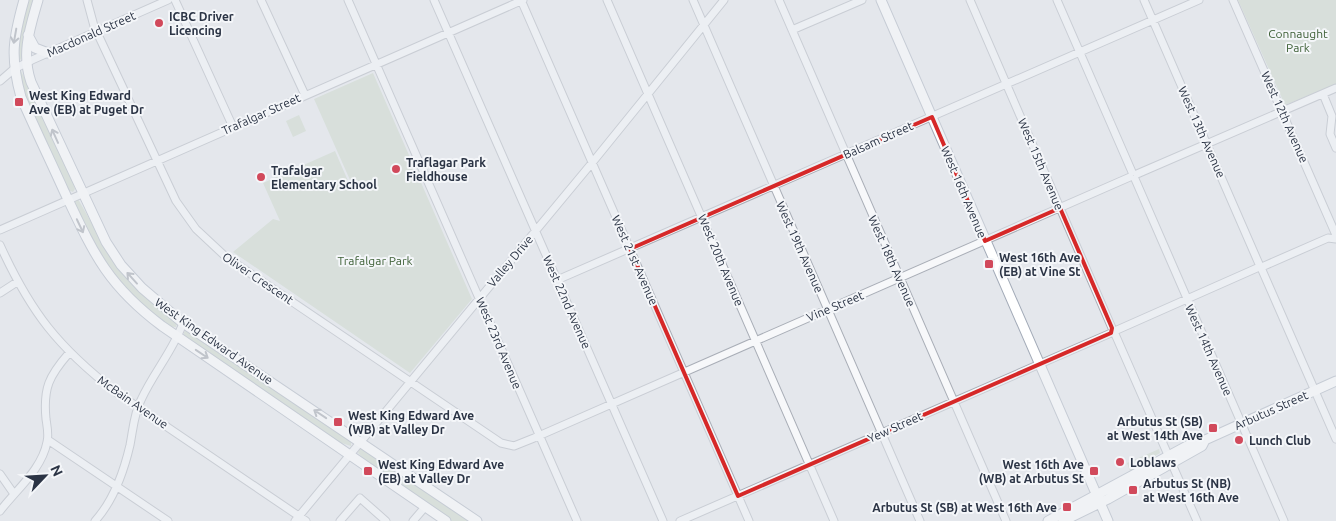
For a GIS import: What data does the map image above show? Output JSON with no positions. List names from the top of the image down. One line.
{"streets":{"main road":["West 16th Avenue","West King Edward Avenue","Arbutus Street"],"street":["Macdonald Street","Trafalgar Street","West 12th Avenue","West 13th Avenue","Balsam Street","West 15th Avenue","West 19th Avenue","West 21st Avenue","West 20th Avenue","Valley Drive","West 18th Avenue","Oliver Crescent","West 22nd Avenue","Vine Street","West 23rd Avenue","West 14th Avenue","McBain Avenue","Yew Street"]},"crossings":[["Macdonald Street","Oliver Crescent"],["Macdonald Street","West King Edward Avenue"],["Trafalgar Street","West 21st Avenue"],["Trafalgar Street","Oliver Crescent"],["Trafalgar Street","West 22nd Avenue"],["Trafalgar Street","West King Edward Avenue"],["Trafalgar Street","West 23rd Avenue"],["West 12th Avenue","Vine Street"],["West 12th Avenue","Yew Street"],["West 13th Avenue","Balsam Street"],["West 13th Avenue","Vine Street"],["West 13th Avenue","Arbutus Street"],["West 13th Avenue","Yew Street"],["Balsam Street","West 15th Avenue"],["Balsam Street","West 16th Avenue"],["Balsam Street","West 19th Avenue"],["Balsam Street","West 21st Avenue"],["Balsam Street","West 20th Avenue"],["Balsam Street","West 18th Avenue"],["Balsam Street","West 22nd Avenue"],["Balsam Street","West 14th Avenue"],["West 15th Avenue","Vine Street"],["West 15th Avenue","Arbutus Street"],["West 15th Avenue","Yew Street"],["West 16th Avenue","Vine Street"],["West 16th Avenue","Arbutus Street"],["West 16th Avenue","Yew Street"],["West 19th Avenue","Valley Drive"],["West 19th Avenue","Vine Street"],["West 19th Avenue","Yew Street"],["West 21st Avenue","Valley Drive"],["West 21st Avenue","Vine Street"],["West 21st Avenue","Yew Street"],["West 20th Avenue","Valley Drive"],["West 20th Avenue","Vine Street"],["West 20th Avenue","Yew Street"],["Valley Drive","Oliver Crescent"],["Valley Drive","West 22nd Avenue"],["Valley Drive","West King Edward Avenue"],["Valley Drive","West 23rd Avenue"],["Valley Drive","McBain Avenue"],["West 18th Avenue","Vine Street"],["West 18th Avenue","Yew Street"],["Oliver Crescent","Vine Street"],["Oliver Crescent","West 23rd Avenue"],["West 22nd Avenue","Vine Street"],["Vine Street","West 23rd Avenue"],["Vine Street","West 14th Avenue"],["West 14th Avenue","Arbutus Street"],["West 14th Avenue","Yew Street"]],"parks":["Connaught Park","Trafalgar Park"],"places":{"other":["ICBC Driver Licencing","Traflagar Park Fieldhouse","Trafalgar Elementary School","Lunch Club","Loblaws"],"transit":["West King Edward Ave (EB) at Puget Dr","West 16th Ave (EB) at Vine St","West King Edward Ave (WB) at Valley Dr","Arbutus St (SB) at West 14th Ave","West King Edward Ave (EB) at Valley Dr","West 16th Ave (WB) at Arbutus St","Arbutus St (NB) at West 16th Ave","Arbutus St (SB) at West 16th Ave"]},"north":"top right"}
